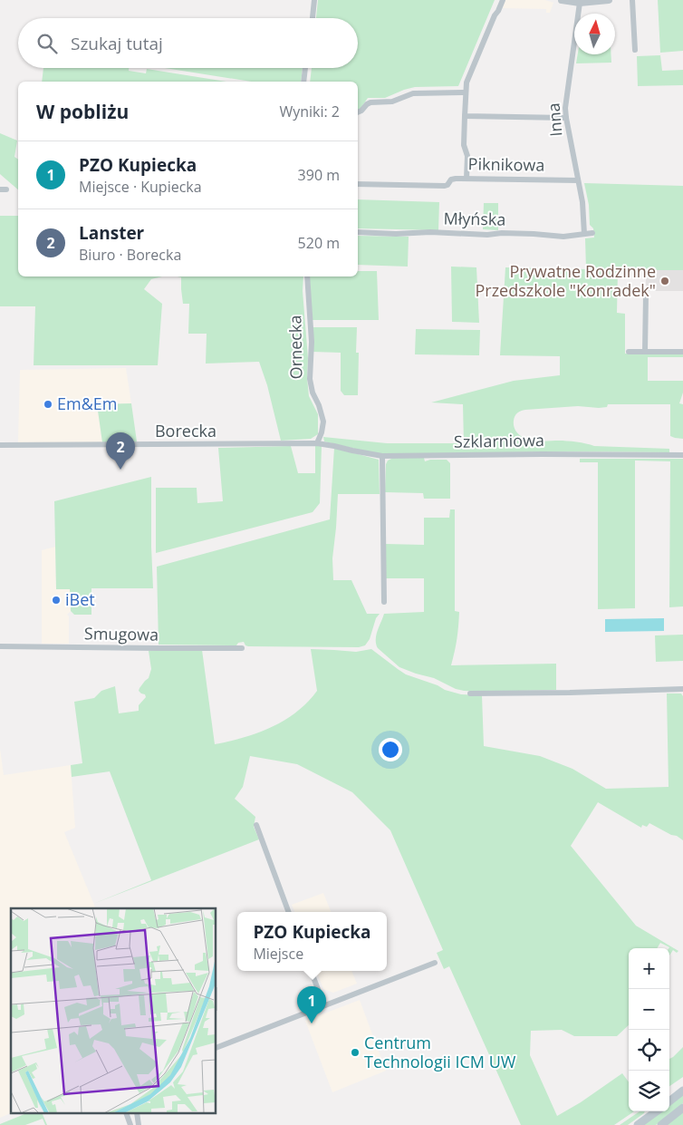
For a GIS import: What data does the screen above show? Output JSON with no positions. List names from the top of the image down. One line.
{"streets":{"street":["Inna","Piknikowa","Młyńska","Ornecka","Borecka","Szklarniowa","Smugowa"]},"crossings":[["Inna","Piknikowa"],["Inna","Młyńska"],["Ornecka","Borecka"],["Ornecka","Szklarniowa"],["Borecka","Szklarniowa"]],"places":["Prywatne Rodzinne Przedszkole \"Konradek\"","Em&Em","iBet","Centrum Technologii ICM UW"],"north":"top","page":{"search":"Szukaj tutaj","heading":["W pobliżu","Wyniki: 2"],"list":[{"mark":"1","name":"PZO Kupiecka","note":"Miejsce · Kupiecka","value":"390 m"},{"mark":"2","name":"Lanster","note":"Biuro · Borecka","value":"520 m"}],"pins":["2","1"],"popup":["PZO Kupiecka","Miejsce"],"map_buttons":["+","−"]}}
